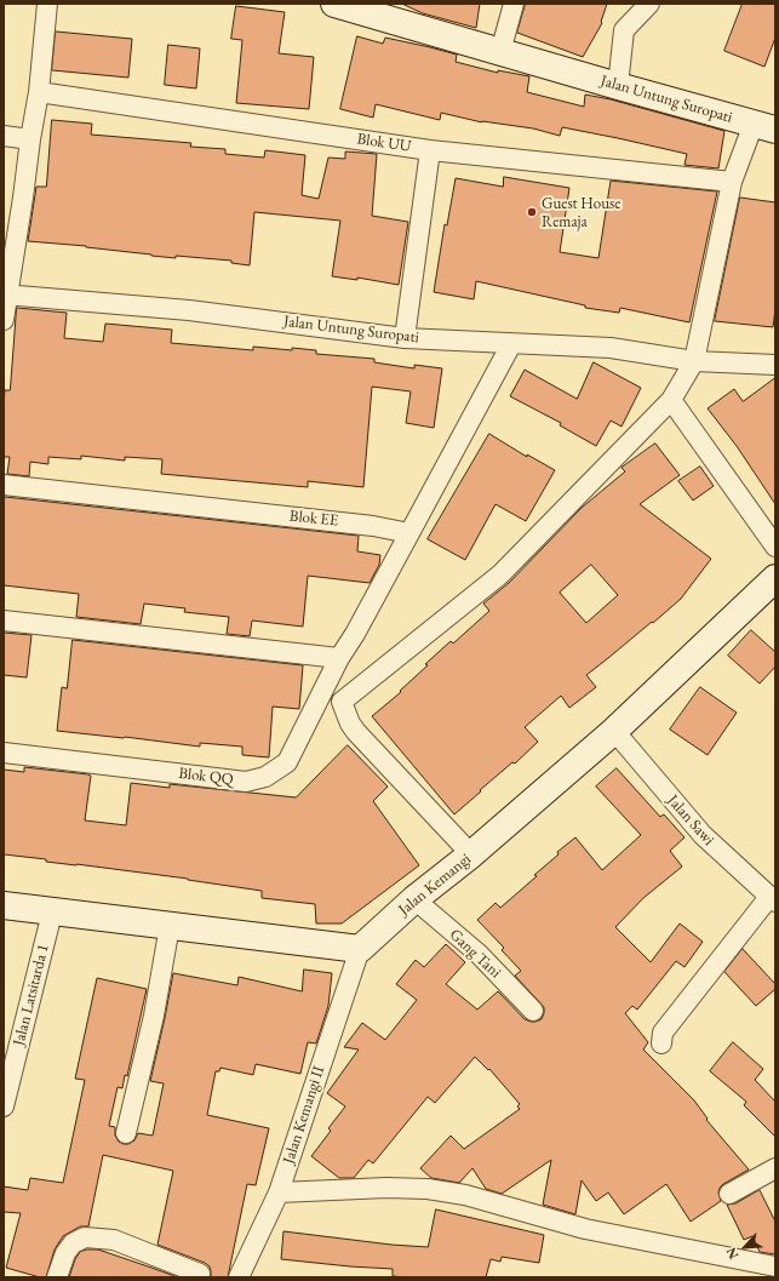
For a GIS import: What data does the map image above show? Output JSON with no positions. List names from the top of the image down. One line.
{"streets":{"street":["Jalan Untung Suropati","Blok UU","Blok EE","Blok QQ","Jalan Sawi","Jalan Kemangi","Gang Tani","Jalan Latsitarda 1","Jalan Kemangi II"]},"crossings":[["Blok EE","Blok QQ"],["Jalan Sawi","Jalan Kemangi"],["Jalan Kemangi","Gang Tani"],["Jalan Kemangi","Jalan Kemangi II"]],"places":["Guest House Remaja"],"north":"bottom left"}
